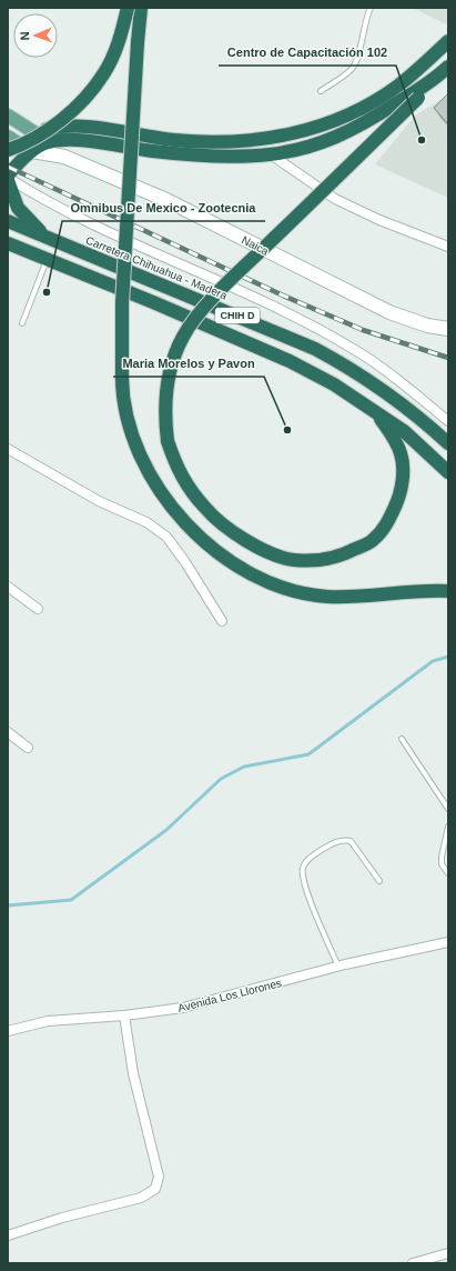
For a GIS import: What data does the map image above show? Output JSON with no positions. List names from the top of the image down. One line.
{"streets":{"highway":["Carretera Chihuahua - Madera","CHIH D"],"street":["Naica","Avenida Los Llorones"]},"places":["Centro de Capacitación 102","Omnibus De Mexico - Zootecnia","Maria Morelos y Pavon"],"north":"left"}
